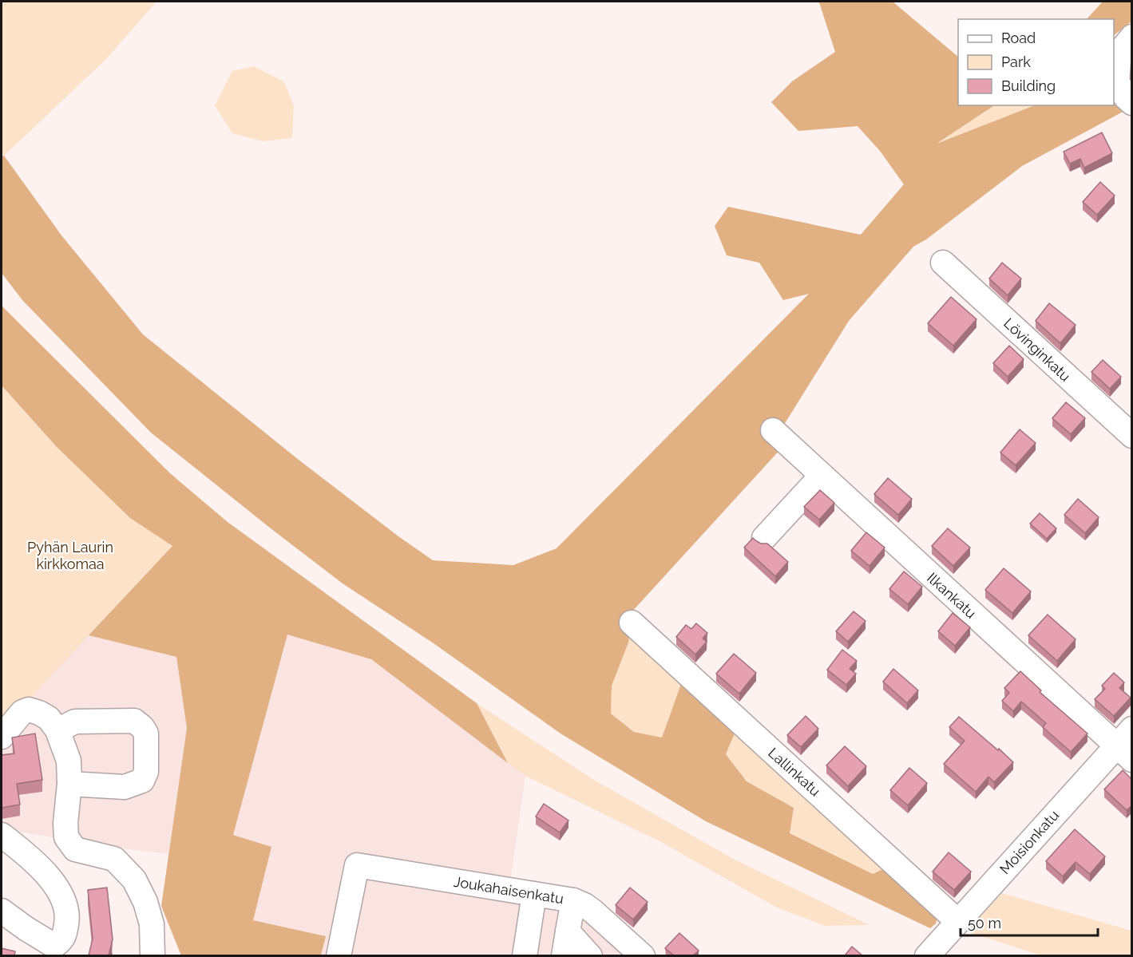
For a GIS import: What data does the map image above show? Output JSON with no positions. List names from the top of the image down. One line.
{"streets":{"street":["Lövinginkatu","Ilkankatu","Lallinkatu","Moisionkatu","Joukahaisenkatu"]},"crossings":[["Ilkankatu","Moisionkatu"],["Lallinkatu","Moisionkatu"]],"parks":["Pyhän Laurin kirkkomaa"],"legend":["Road","Park","Building"],"scale_bar":"50 m"}
